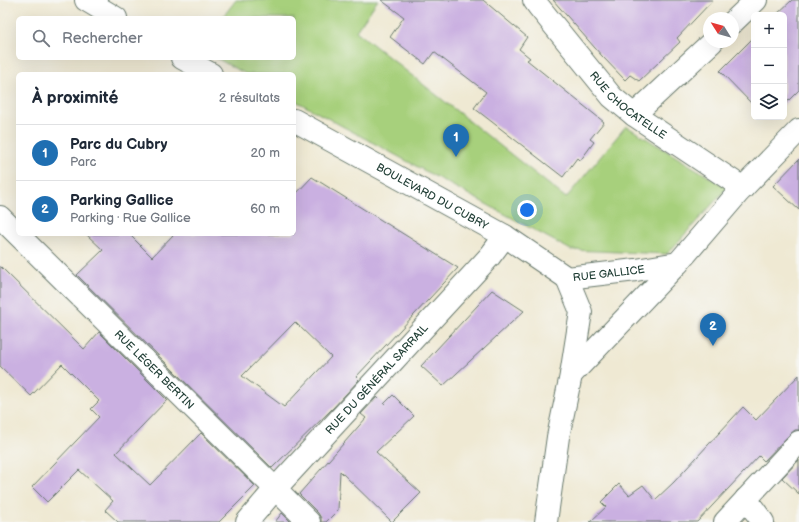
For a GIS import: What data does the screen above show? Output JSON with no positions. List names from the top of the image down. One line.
{"streets":{"street":["RUE CHOCATELLE","BOULEVARD DU CUBRY","RUE GALLICE","RUE LÉGER BERTIN","RUE DU GÉNÉRAL SARRAIL"]},"crossings":[["RUE CHOCATELLE","RUE GALLICE"],["BOULEVARD DU CUBRY","RUE GALLICE"],["BOULEVARD DU CUBRY","RUE DU GÉNÉRAL SARRAIL"],["RUE LÉGER BERTIN","RUE DU GÉNÉRAL SARRAIL"]],"north":"top left","page":{"map_buttons":["+","−"],"search":"Rechercher","heading":["À proximité","2 résultats"],"pins":["1","2"],"list":[{"mark":"1","name":"Parc du Cubry","note":"Parc","value":"20 m"},{"mark":"2","name":"Parking Gallice","note":"Parking · Rue Gallice","value":"60 m"}]}}
